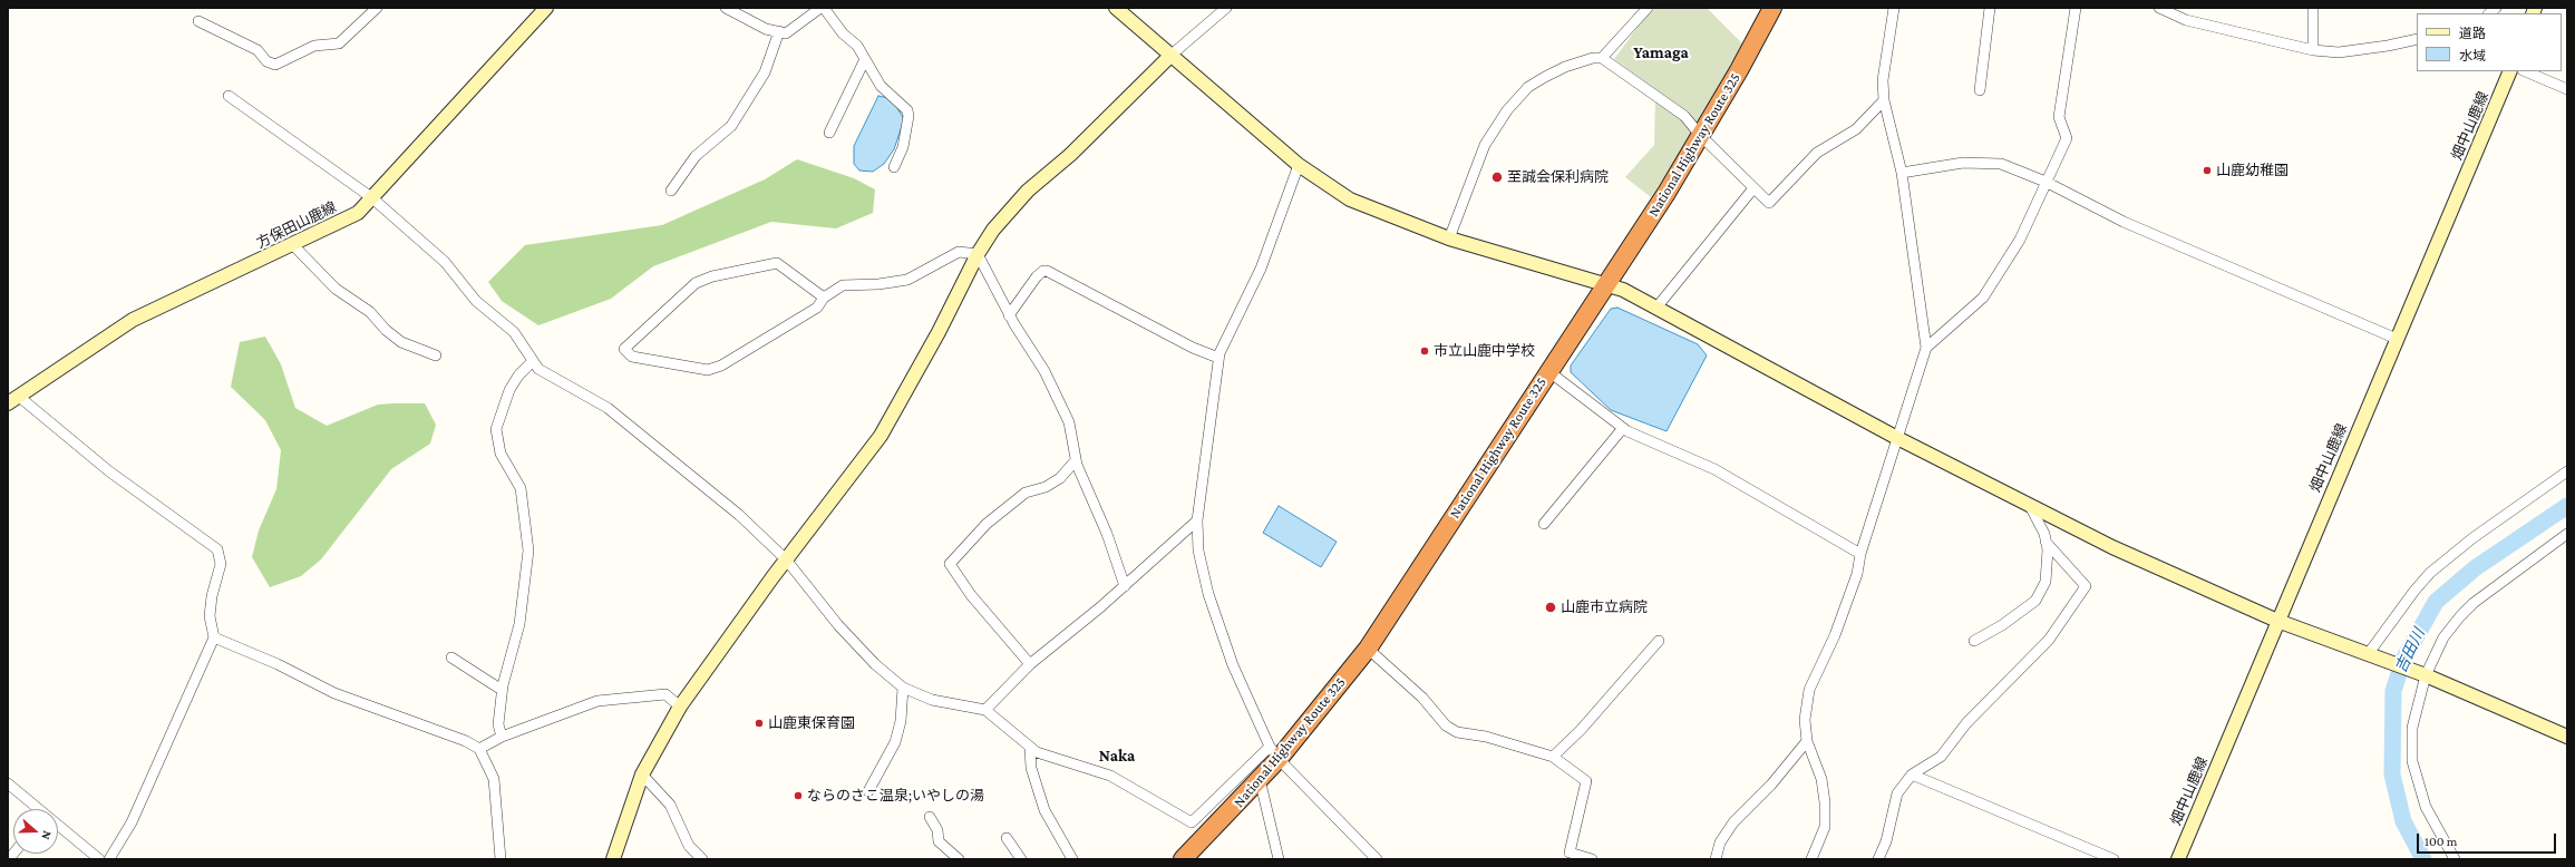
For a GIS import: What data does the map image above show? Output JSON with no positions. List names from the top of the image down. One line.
{"streets":{"highway":["National Highway Route 325"],"street":["畑中山鹿線","方保田山鹿線"]},"districts":["Yamaga","Naka"],"water":["吉田川"],"places":["山鹿幼稚園","至誠会保利病院","市立山鹿中学校","山鹿市立病院","山鹿東保育園","ならのさこ温泉;いやしの湯"],"legend":["道路","水域"],"scale_bar":"100 m","north":"right"}
